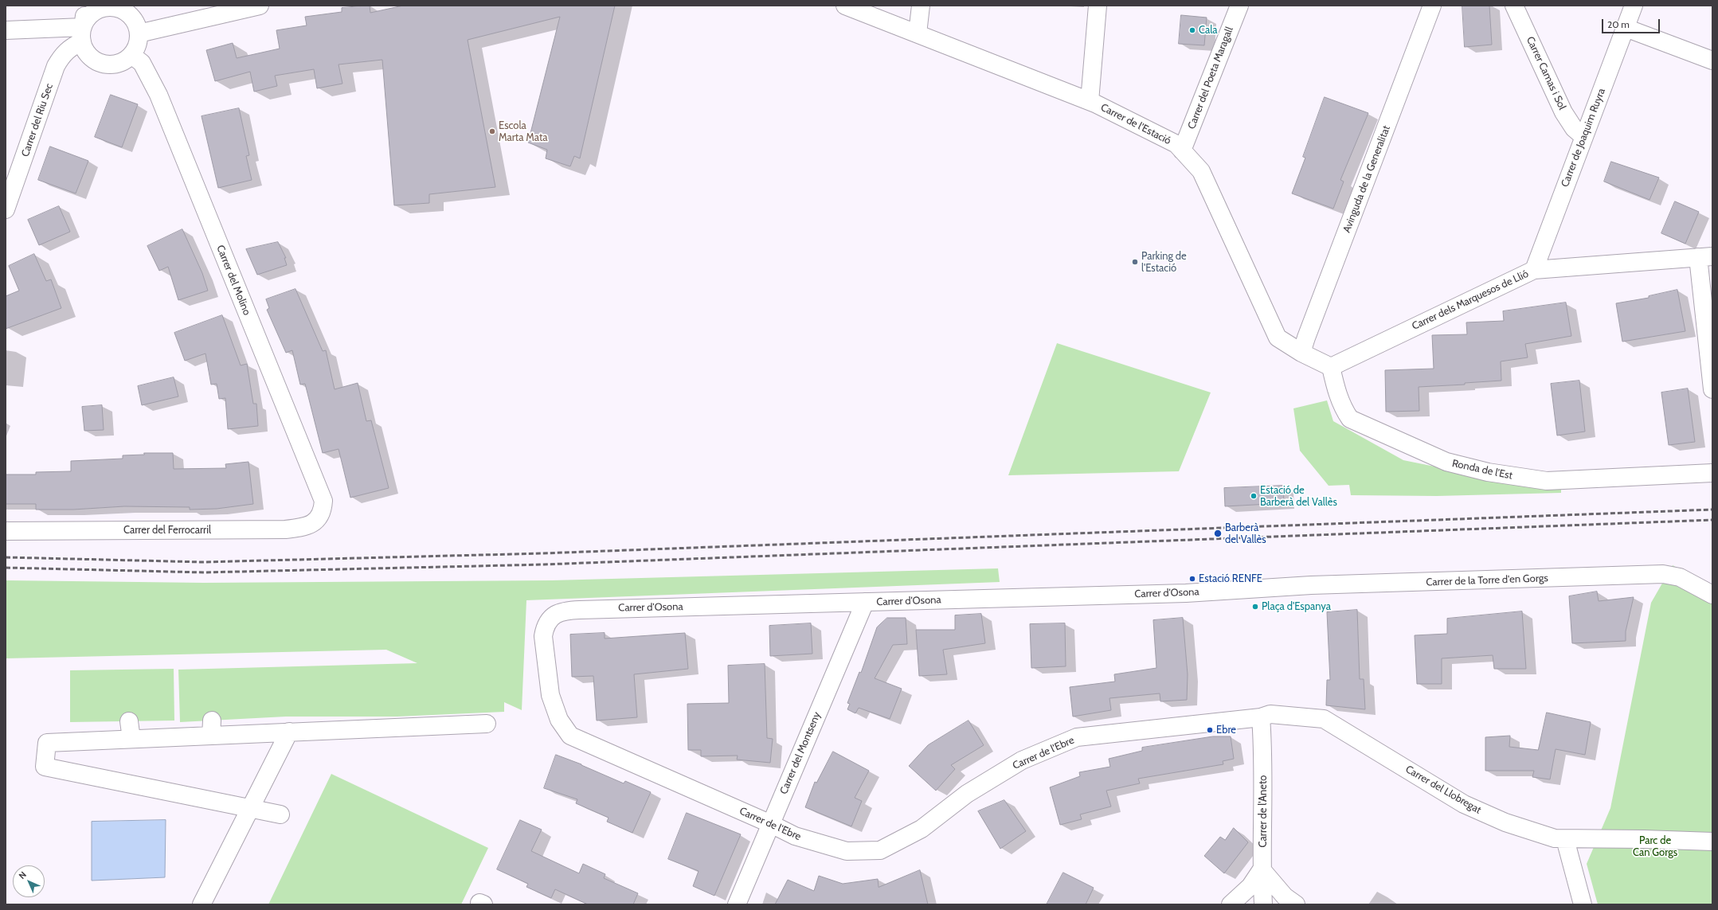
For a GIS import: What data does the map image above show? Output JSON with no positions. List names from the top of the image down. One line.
{"streets":{"street":["Carrer Camas i Sol","Carrer del Poeta Maragall","Carrer del Riu Sec","Carrer de l'Estació","Carrer de Joaquim Ruyra","Avinguda de la Generalitat","Carrer del Molino","Carrer dels Marquesos de Llió","Ronda de l'Est","Carrer del Ferrocarril","Carrer de la Torre d'en Gorgs","Carrer d'Osona","Carrer del Montseny","Carrer de l'Ebre","Carrer del Llobregat","Carrer de l'Aneto"]},"crossings":[["Carrer Camas i Sol","Carrer de Joaquim Ruyra"],["Carrer del Poeta Maragall","Carrer de l'Estació"],["Carrer del Riu Sec","Carrer del Molino"],["Carrer de l'Estació","Avinguda de la Generalitat"],["Carrer de Joaquim Ruyra","Carrer dels Marquesos de Llió"],["Carrer del Molino","Carrer del Ferrocarril"],["Carrer dels Marquesos de Llió","Ronda de l'Est"],["Carrer de la Torre d'en Gorgs","Carrer d'Osona"],["Carrer d'Osona","Carrer del Montseny"],["Carrer d'Osona","Carrer de l'Ebre"],["Carrer del Montseny","Carrer de l'Ebre"],["Carrer de l'Ebre","Carrer del Llobregat"],["Carrer de l'Ebre","Carrer de l'Aneto"],["Carrer del Llobregat","Carrer de l'Aneto"]],"parks":["Parc de Can Gorgs"],"places":["Cala","Escola Marta Mata","Parking de l'Estació","Estació de Barberà del Vallès","Barberà del Vallès","Estació RENFE","Plaça d'Espanya","Ebre"],"scale_bar":"20 m","north":"top left"}
